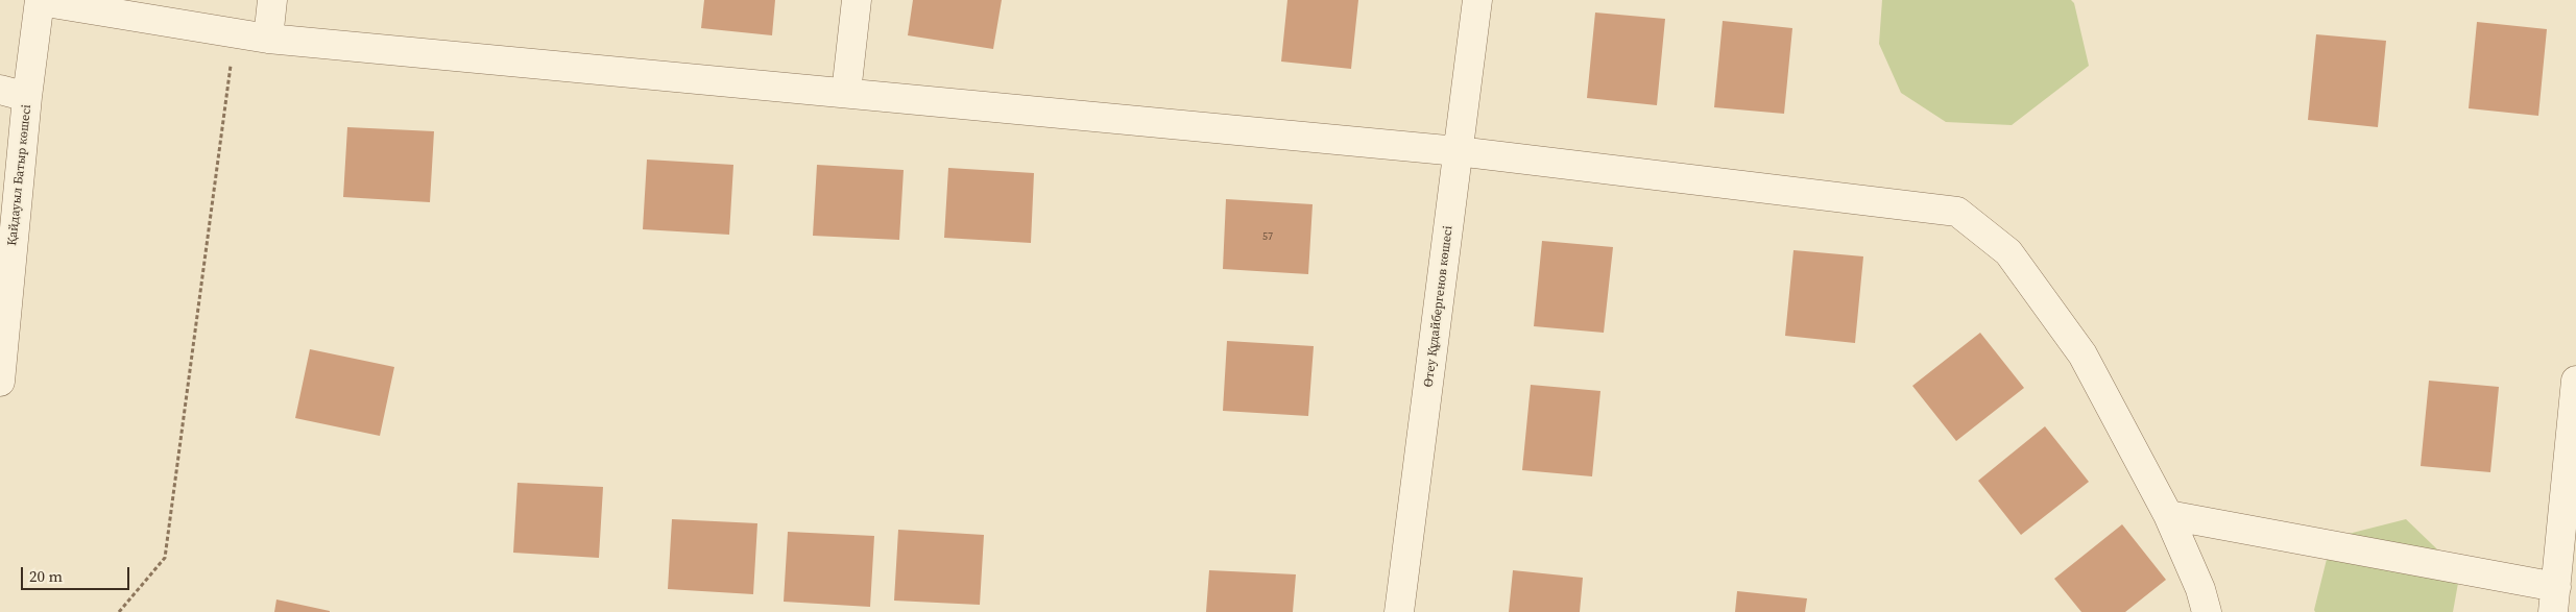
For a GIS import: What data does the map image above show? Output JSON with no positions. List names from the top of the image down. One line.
{"streets":{"street":["Қайдауыл Батыр көшесі","Өтеу Құдайбергенов көшесі"]},"house_numbers":["57"],"scale_bar":"20 m"}
